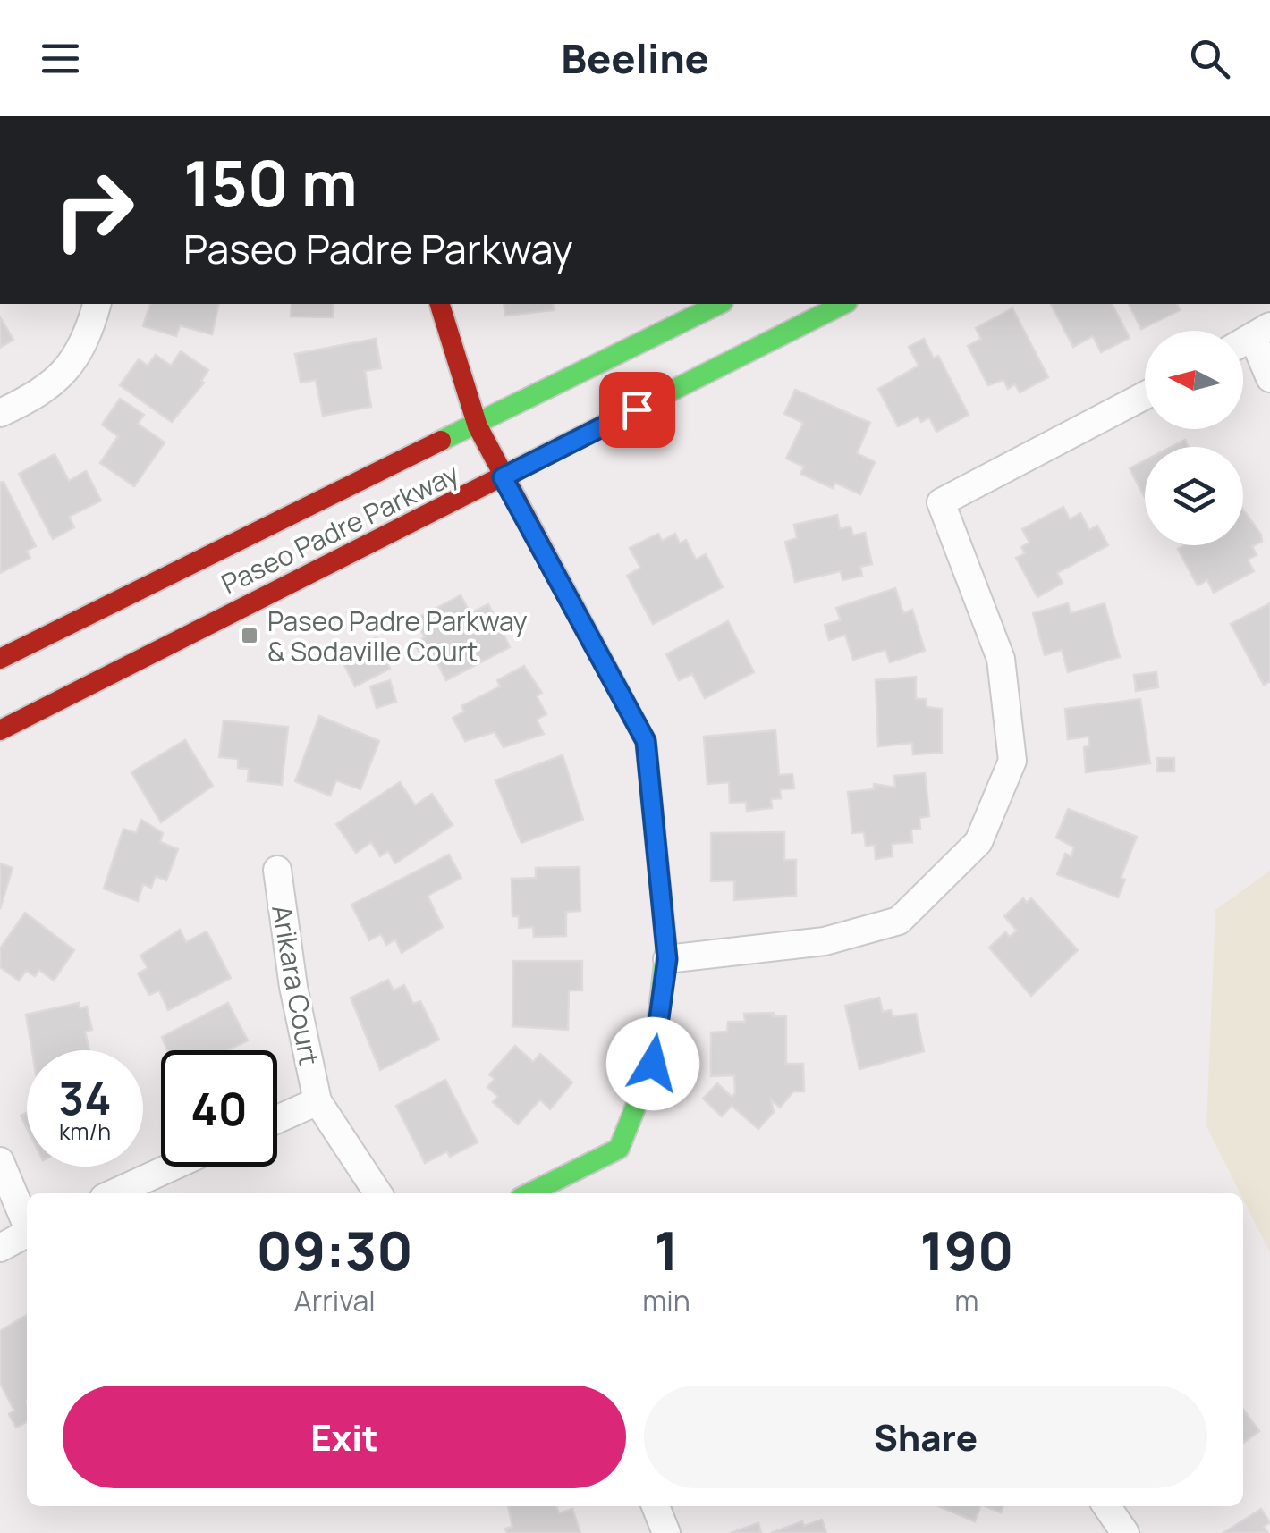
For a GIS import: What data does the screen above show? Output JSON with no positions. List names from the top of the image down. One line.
{"streets":{"main road":["Paseo Padre Parkway"],"street":["Arikara Court"]},"places":{"transit":["Paseo Padre Parkway & Sodaville Court"]},"north":"left","page":{"header":"Beeline","turn":["150 m","Paseo Padre Parkway"],"speed":"34 km/h","limit":"40","eta":["09:30","Arrival","1","min","190","m"],"buttons":["Exit","Share"]}}
